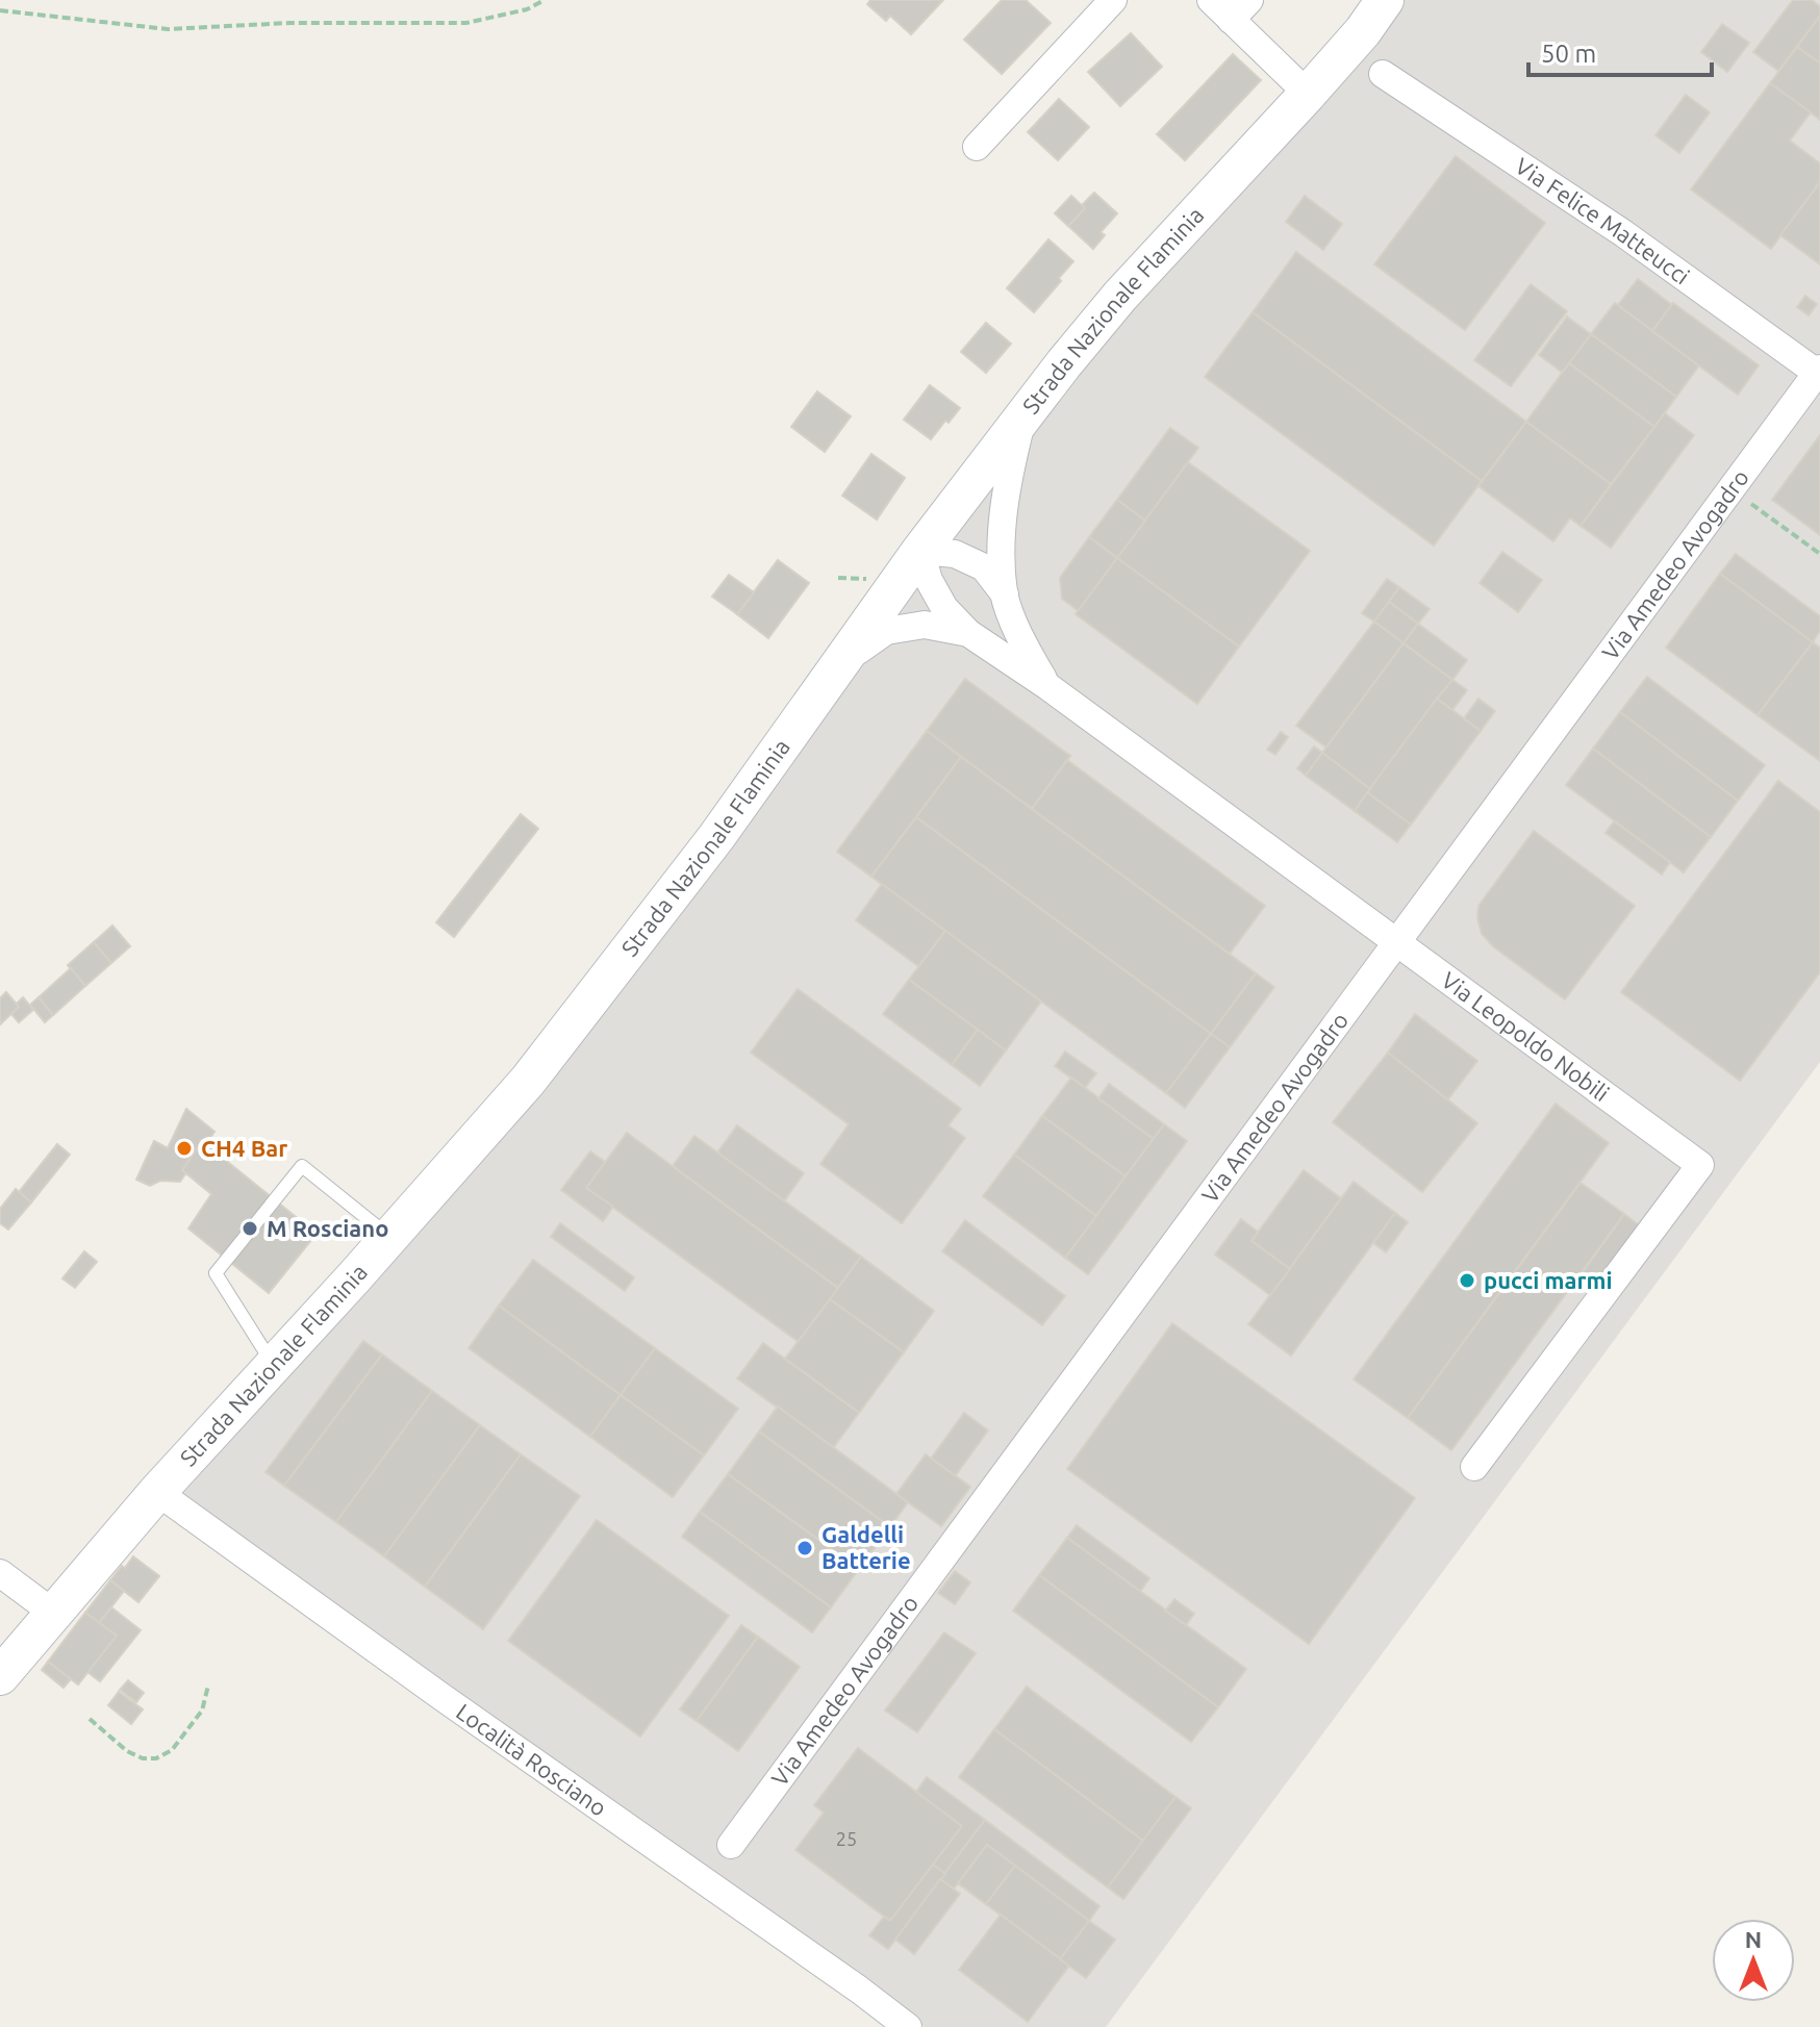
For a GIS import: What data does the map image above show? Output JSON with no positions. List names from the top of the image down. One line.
{"streets":{"main road":["Strada Nazionale Flaminia"],"street":["Via Felice Matteucci","Via Amedeo Avogadro","Via Leopoldo Nobili","Località Rosciano"]},"crossings":[["Via Felice Matteucci","Via Amedeo Avogadro"],["Strada Nazionale Flaminia","Via Leopoldo Nobili"],["Strada Nazionale Flaminia","Località Rosciano"],["Via Amedeo Avogadro","Via Leopoldo Nobili"]],"places":["CH4 Bar","M Rosciano","pucci marmi","Galdelli Batterie"],"house_numbers":["25"],"scale_bar":"50 m","north":"top"}
